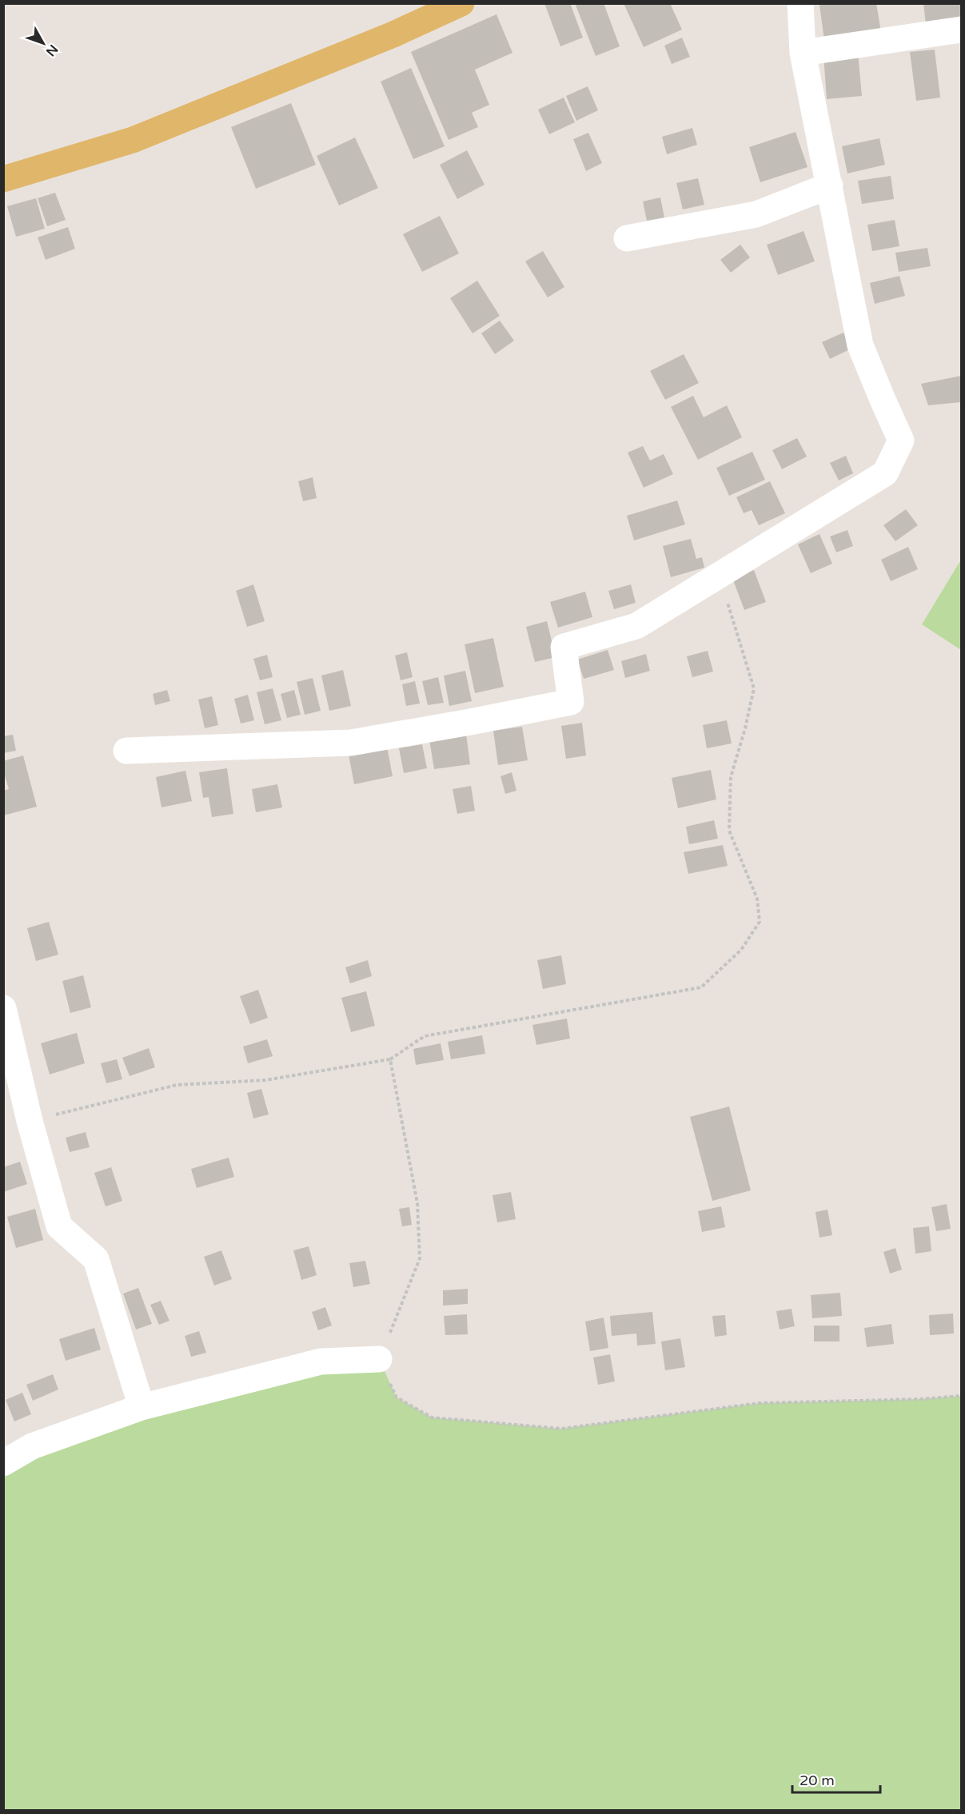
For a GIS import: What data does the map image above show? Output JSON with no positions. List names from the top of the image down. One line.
{"scale_bar":"20 m","north":"bottom right"}
